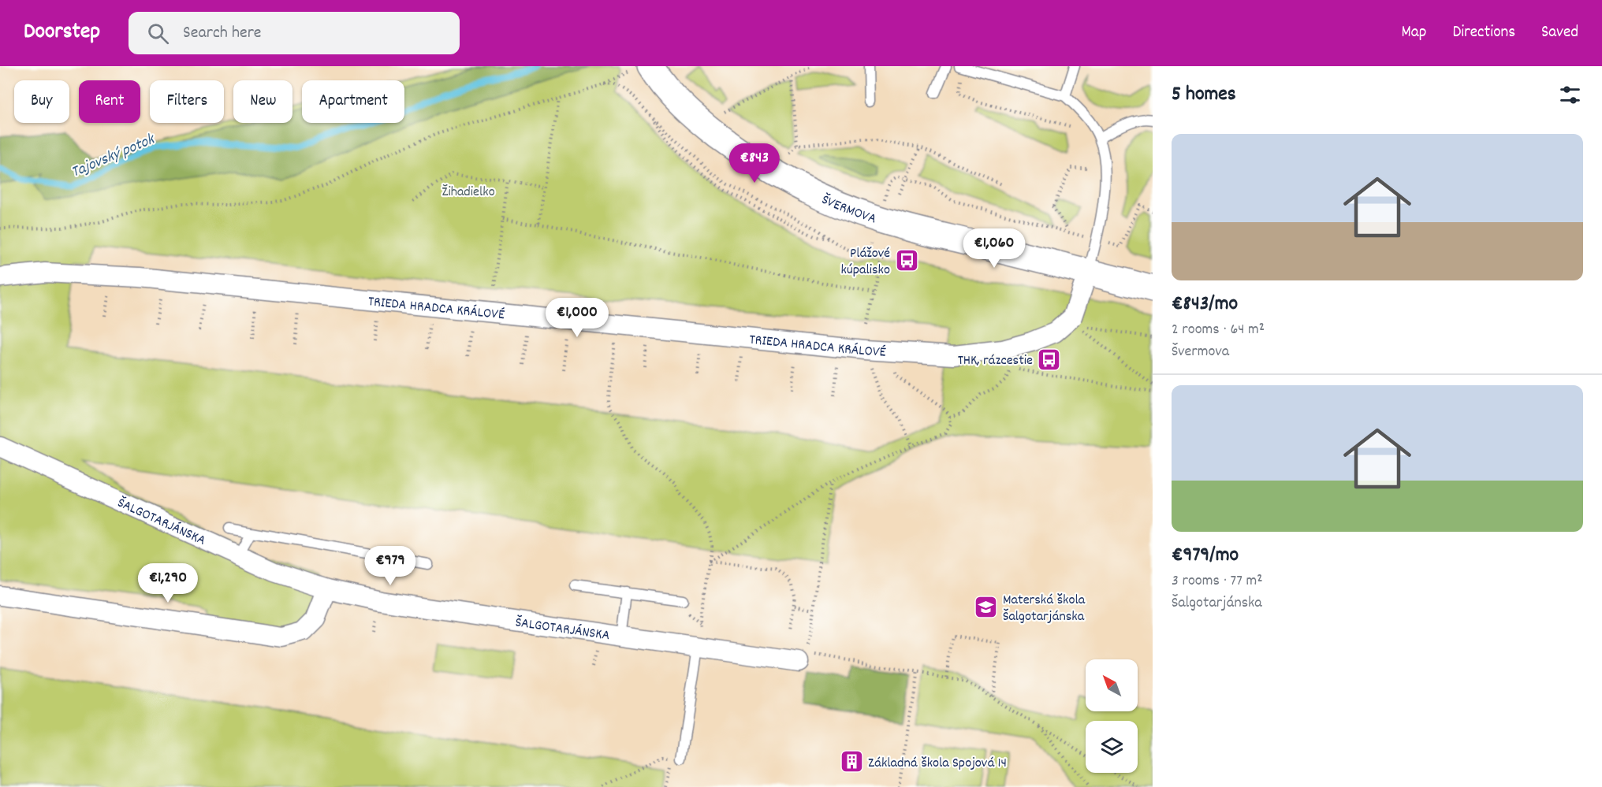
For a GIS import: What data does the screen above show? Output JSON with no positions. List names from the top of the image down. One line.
{"streets":{"street":["ŠVERMOVA","TRIEDA HRADCA KRÁLOVÉ","ŠALGOTARJÁNSKA"]},"crossings":[["ŠVERMOVA","TRIEDA HRADCA KRÁLOVÉ"]],"water":["Tajovský potok"],"parks":["Žihadielko"],"places":{"bus stop":["Plážové kúpalisko","THK, rázcestie"],"school or university":["Materská škola Šalgotarjánska"],"building":["Základná škola Spojová 14"]},"north":"top left","page":{"header":"Doorstep","search":"Search here","nav":["Map","Directions","Saved"],"heading":"5 homes","chip":["Buy","Rent","Filters","New","Apartment"],"list":[{"name":"€843/mo","note":"2 rooms · 64 m² · Švermova"},{"name":"€979/mo","note":"3 rooms · 77 m² · Šalgotarjánska"}],"price":["€843","€1,060","€1,000","€979","€1,290"]}}
